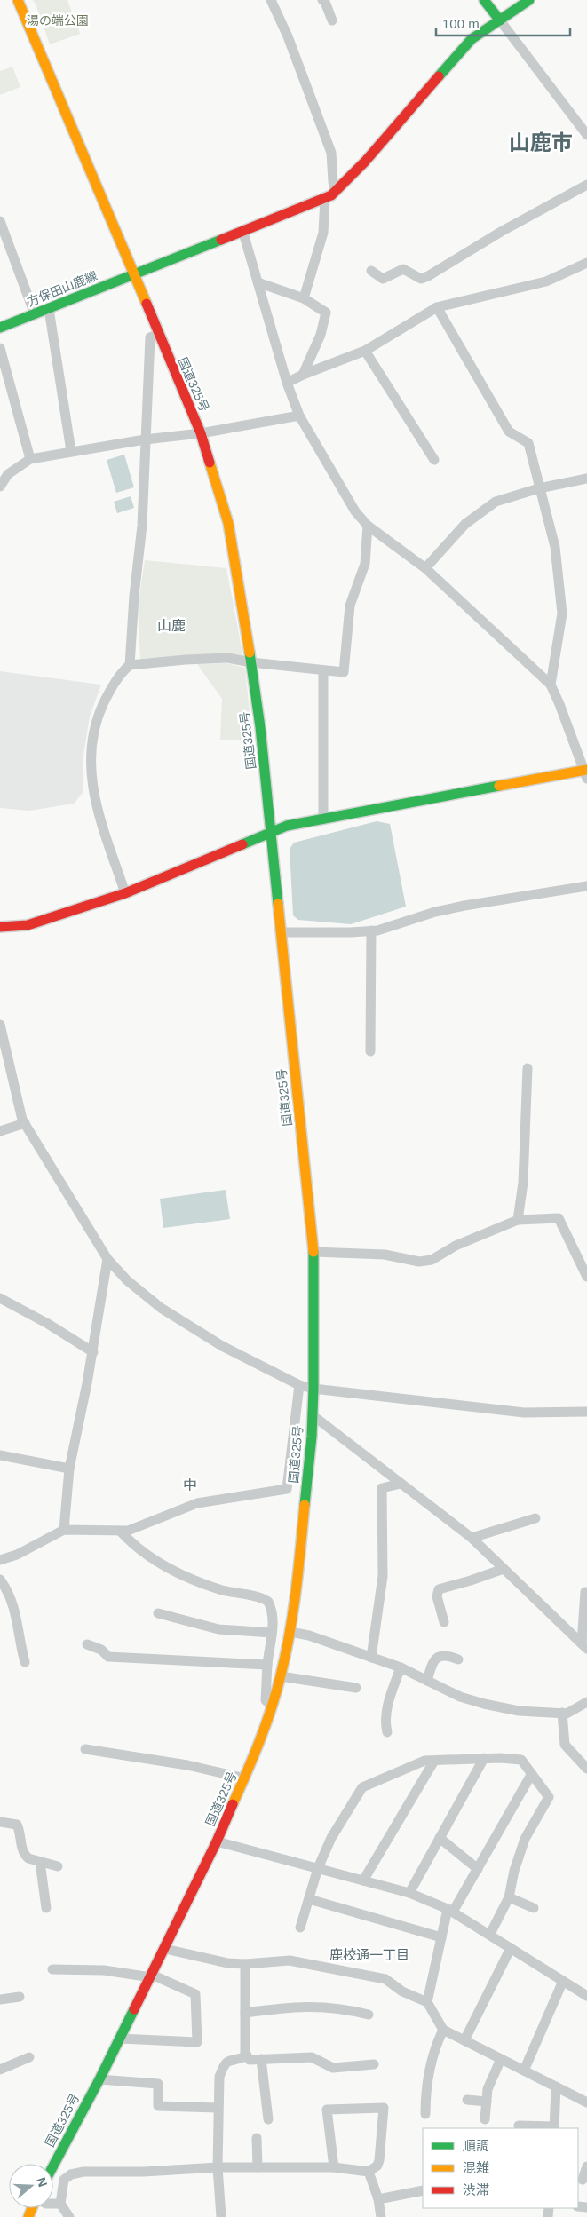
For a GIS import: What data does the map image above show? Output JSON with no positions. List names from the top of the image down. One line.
{"streets":{"main road":["方保田山鹿線","国道325号"]},"crossings":[["方保田山鹿線","国道325号"]],"districts":["山鹿市","山鹿","中","鹿校通一丁目"],"parks":["湯の端公園"],"legend":["順調","混雑","渋滞"],"scale_bar":"100 m","north":"right"}
